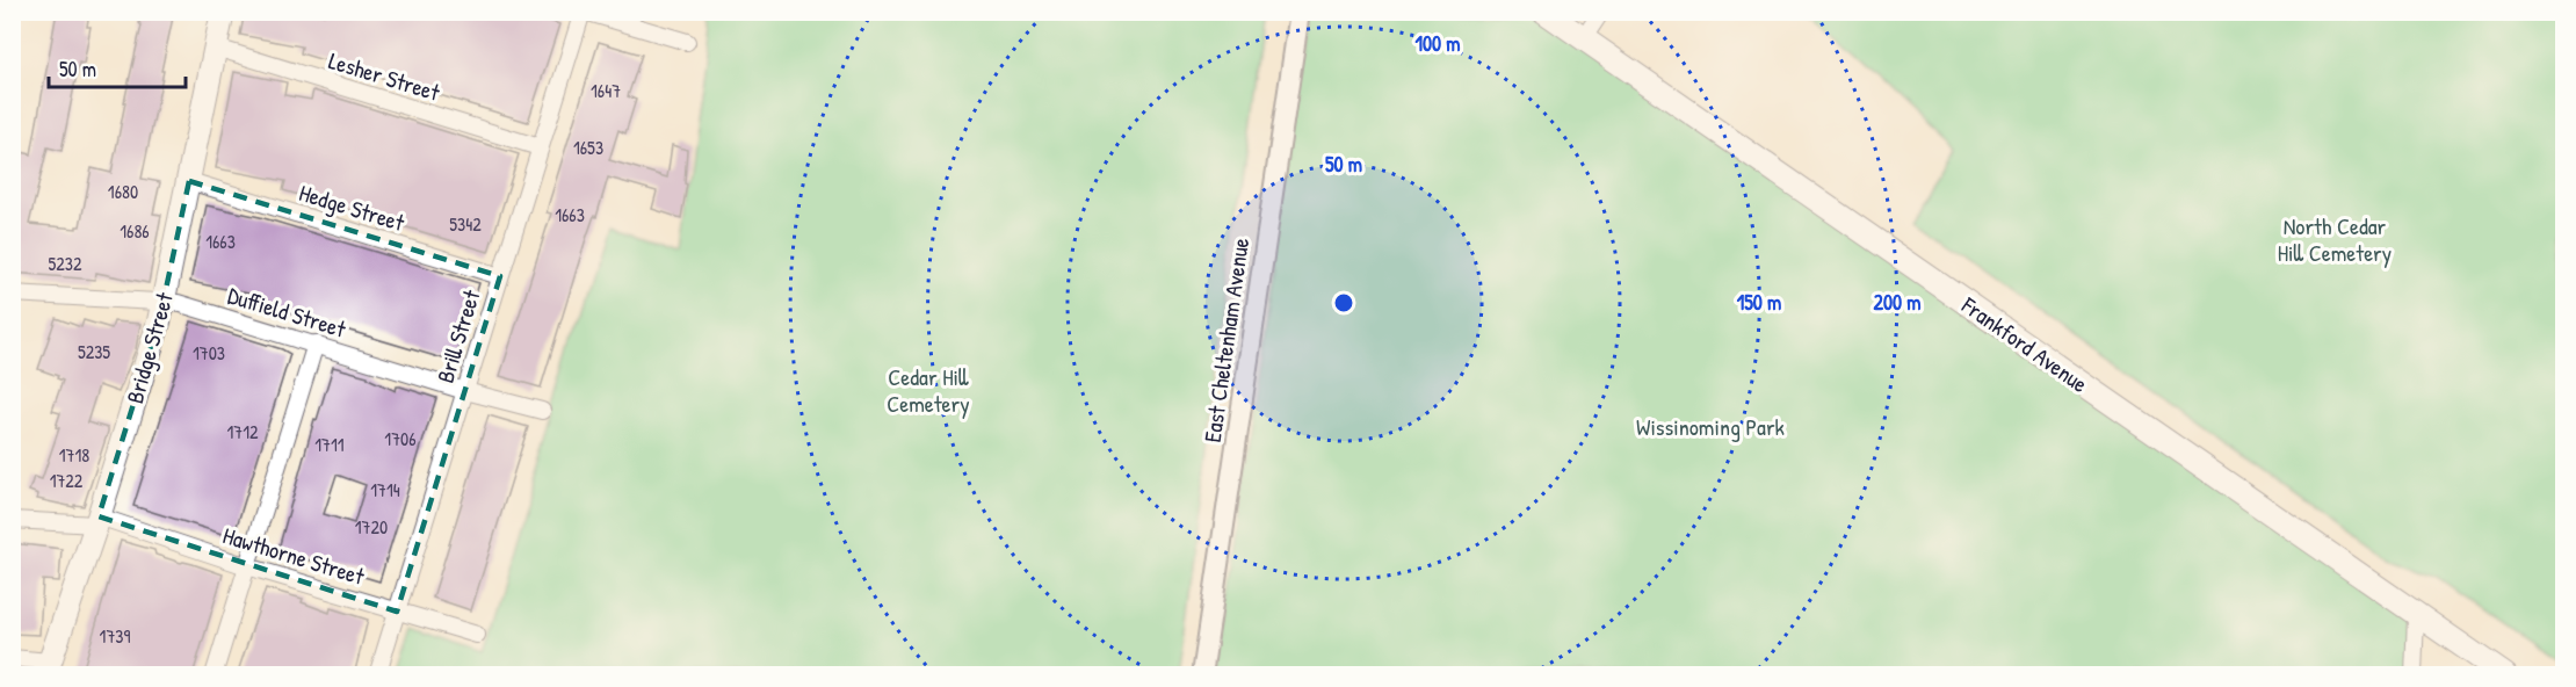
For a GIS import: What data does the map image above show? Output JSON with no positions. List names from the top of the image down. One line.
{"streets":{"main road":["Frankford Avenue","Bridge Street"],"street":["Lesher Street","Hedge Street","Duffield Street","Brill Street","East Cheltenham Avenue","Hawthorne Street"]},"crossings":[["Lesher Street","Brill Street"],["Lesher Street","Bridge Street"],["Hedge Street","Brill Street"],["Hedge Street","Bridge Street"],["Duffield Street","Brill Street"],["Duffield Street","Bridge Street"],["Brill Street","Hawthorne Street"],["Bridge Street","Hawthorne Street"]],"parks":["North Cedar Hill Cemetery","Cedar Hill Cemetery","Wissinoming Park"],"house_numbers":["1647","1653","1680","1663","5342","1686","1663","5232","5235","1703","1712","1706","1711","1718","1722","1714","1720","1739"],"scale_bar":"50 m","rings":["100 m","50 m","150 m","200 m"]}
